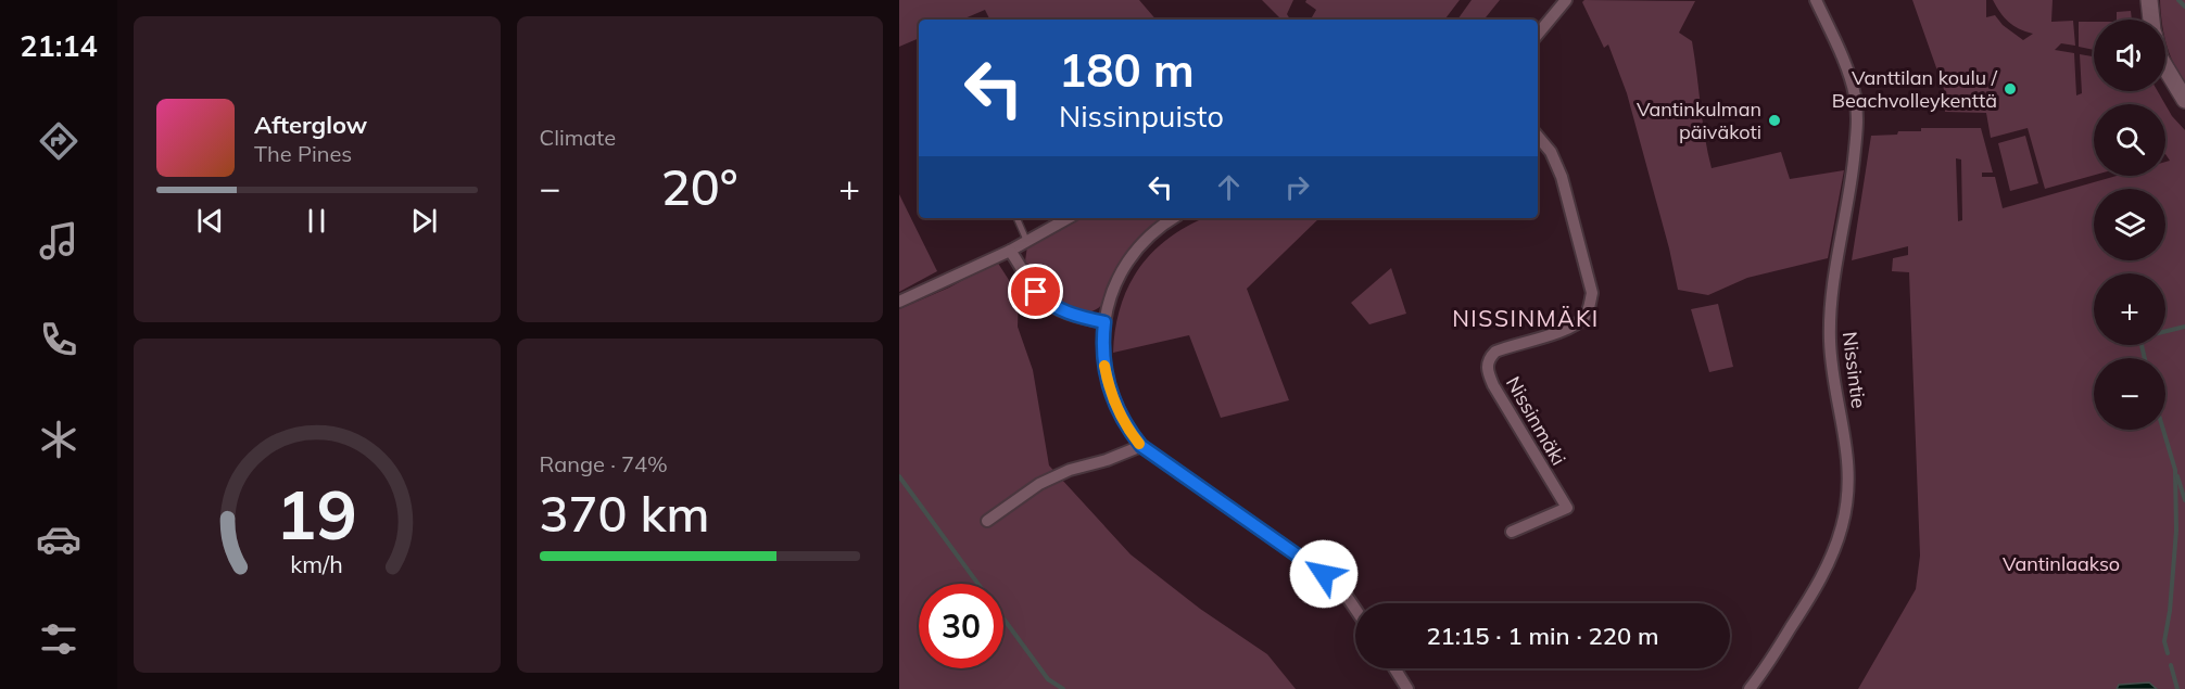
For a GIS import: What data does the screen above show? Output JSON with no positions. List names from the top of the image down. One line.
{"streets":{"street":["Nissintie","Nissinmäki"]},"districts":["NISSINMÄKI"],"parks":["Vantinlaakso"],"places":["Vanttilan koulu / Beachvolleykenttä","Vantinkulman päiväkoti"],"page":{"tabs":"21:14","tile":["Climate",["Range · 74%","370 km"]],"map_buttons":["+","−"],"turn":["180 m","Nissinpuisto"],"song":["Afterglow","The Pines"],"heat":["−","20°","+"],"limit":"30","trip":"21:15 · 1 min · 220 m","gauge":["19","km/h"]}}
